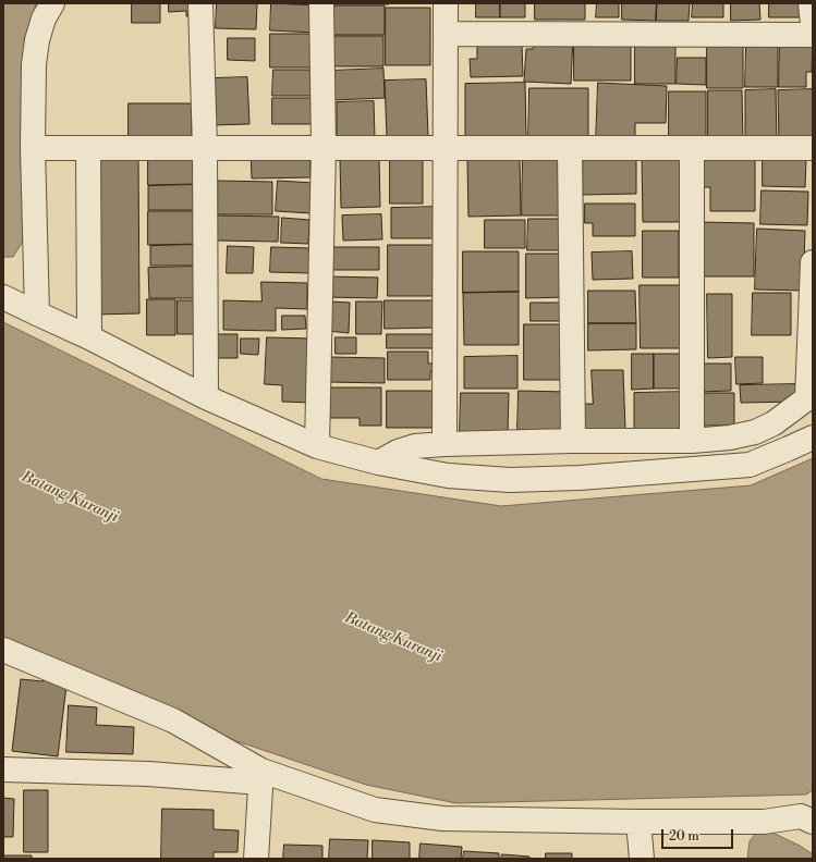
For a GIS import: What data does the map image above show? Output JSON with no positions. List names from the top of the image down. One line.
{"water":["Batang Kuranji"],"scale_bar":"20 m"}
